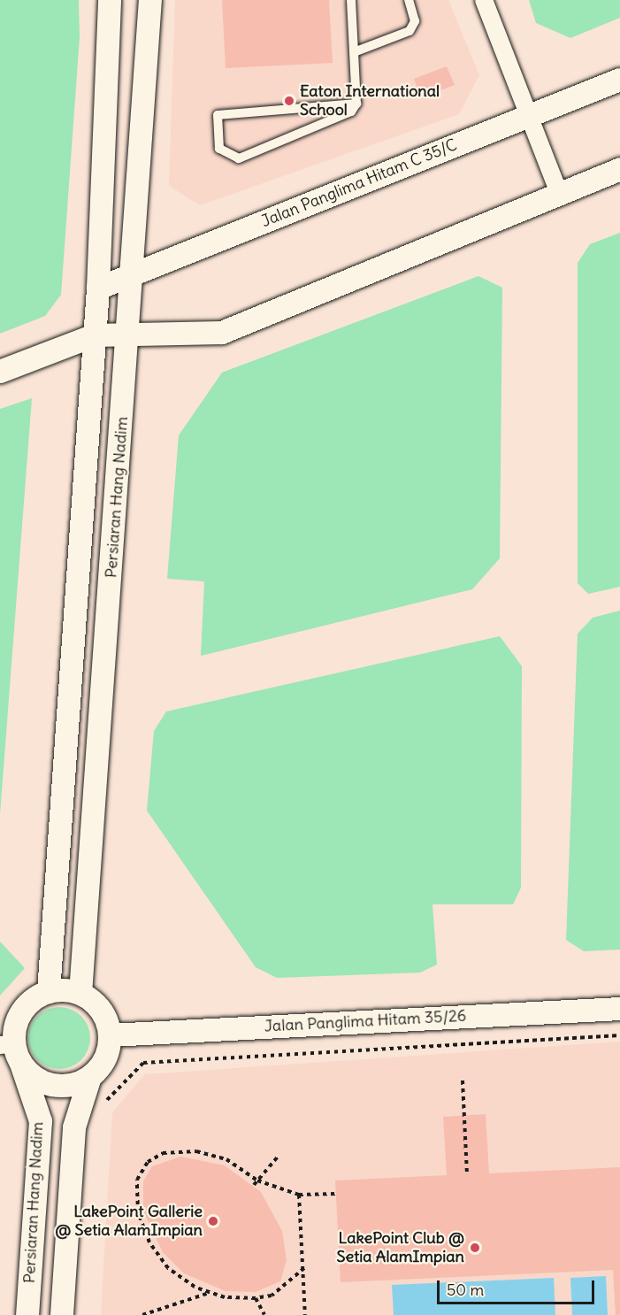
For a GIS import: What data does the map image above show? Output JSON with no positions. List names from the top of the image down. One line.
{"streets":{"street":["Jalan Panglima Hitam C 35/C","Persiaran Hang Nadim","Jalan Panglima Hitam 35/26"]},"crossings":[["Jalan Panglima Hitam C 35/C","Persiaran Hang Nadim"],["Persiaran Hang Nadim","Jalan Panglima Hitam 35/26"]],"places":["Eaton International School","LakePoint Gallerie @ Setia AlamImpian","LakePoint Club @ Setia AlamImpian"],"scale_bar":"50 m"}
